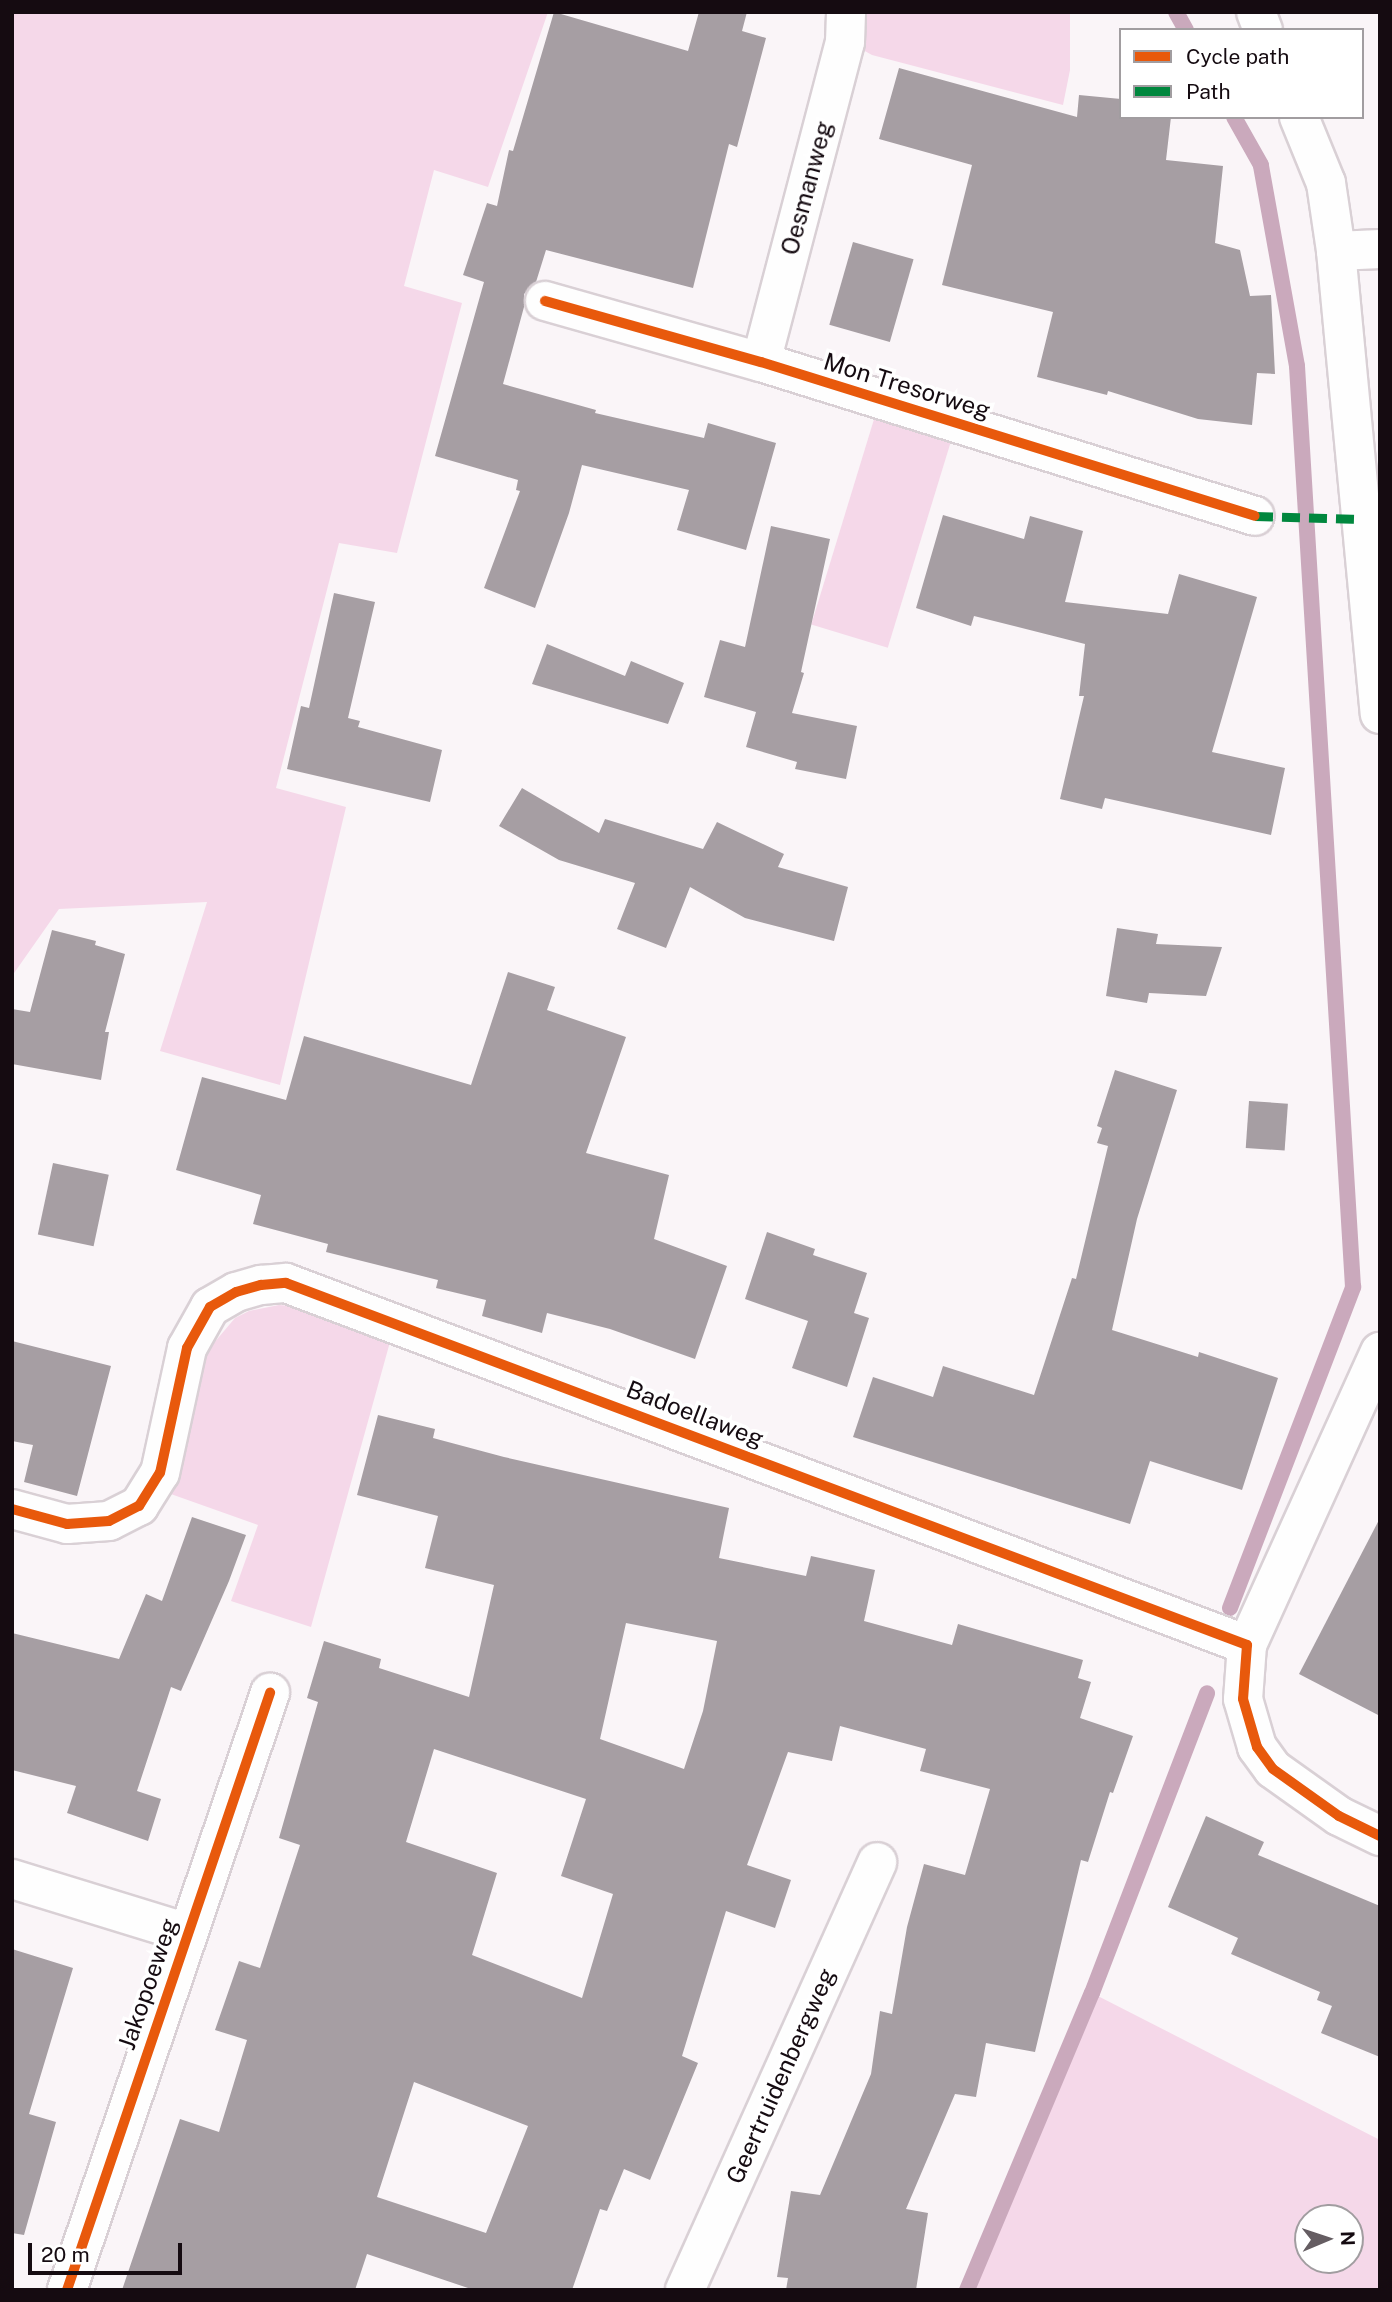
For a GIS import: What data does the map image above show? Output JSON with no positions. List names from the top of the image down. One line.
{"streets":{"street":["Oesmanweg","Mon Tresorweg","Badoellaweg","Jakopoeweg","Geertruidenbergweg"]},"crossings":[["Oesmanweg","Mon Tresorweg"]],"legend":["Cycle path","Path"],"scale_bar":"20 m","north":"right"}
